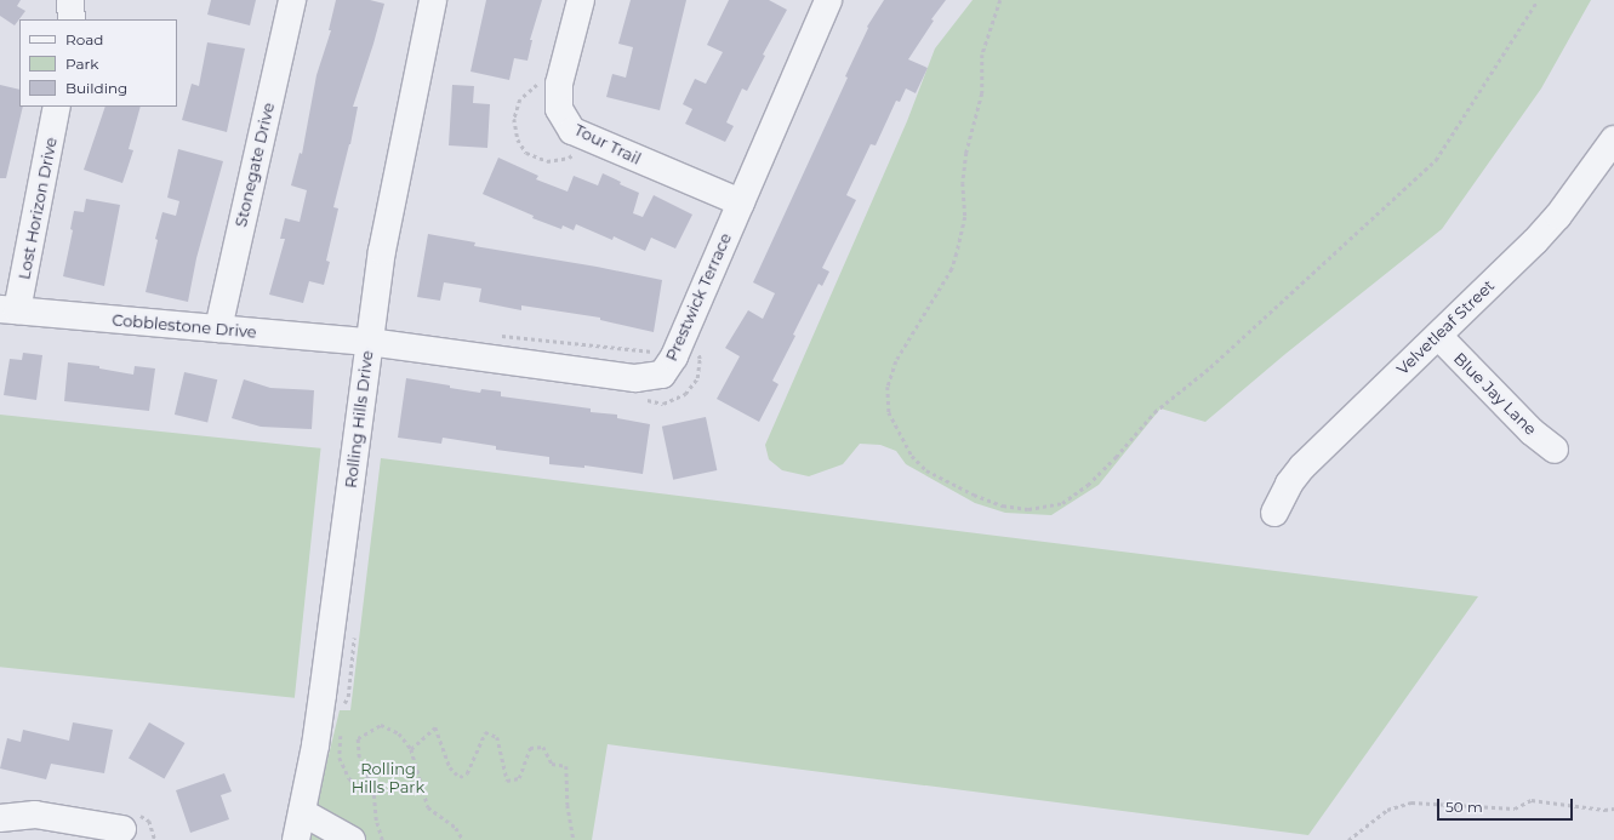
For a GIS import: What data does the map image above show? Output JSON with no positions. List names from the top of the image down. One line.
{"streets":{"street":["Tour Trail","Stonegate Drive","Lost Horizon Drive","Prestwick Terrace","Cobblestone Drive","Velvetleaf Street","Blue Jay Lane","Rolling Hills Drive"]},"crossings":[["Tour Trail","Prestwick Terrace"],["Stonegate Drive","Cobblestone Drive"],["Lost Horizon Drive","Cobblestone Drive"],["Prestwick Terrace","Cobblestone Drive"],["Prestwick Terrace","Rolling Hills Drive"],["Cobblestone Drive","Rolling Hills Drive"],["Velvetleaf Street","Blue Jay Lane"]],"parks":["Rolling Hills Park"],"legend":["Road","Park","Building"],"scale_bar":"50 m"}
